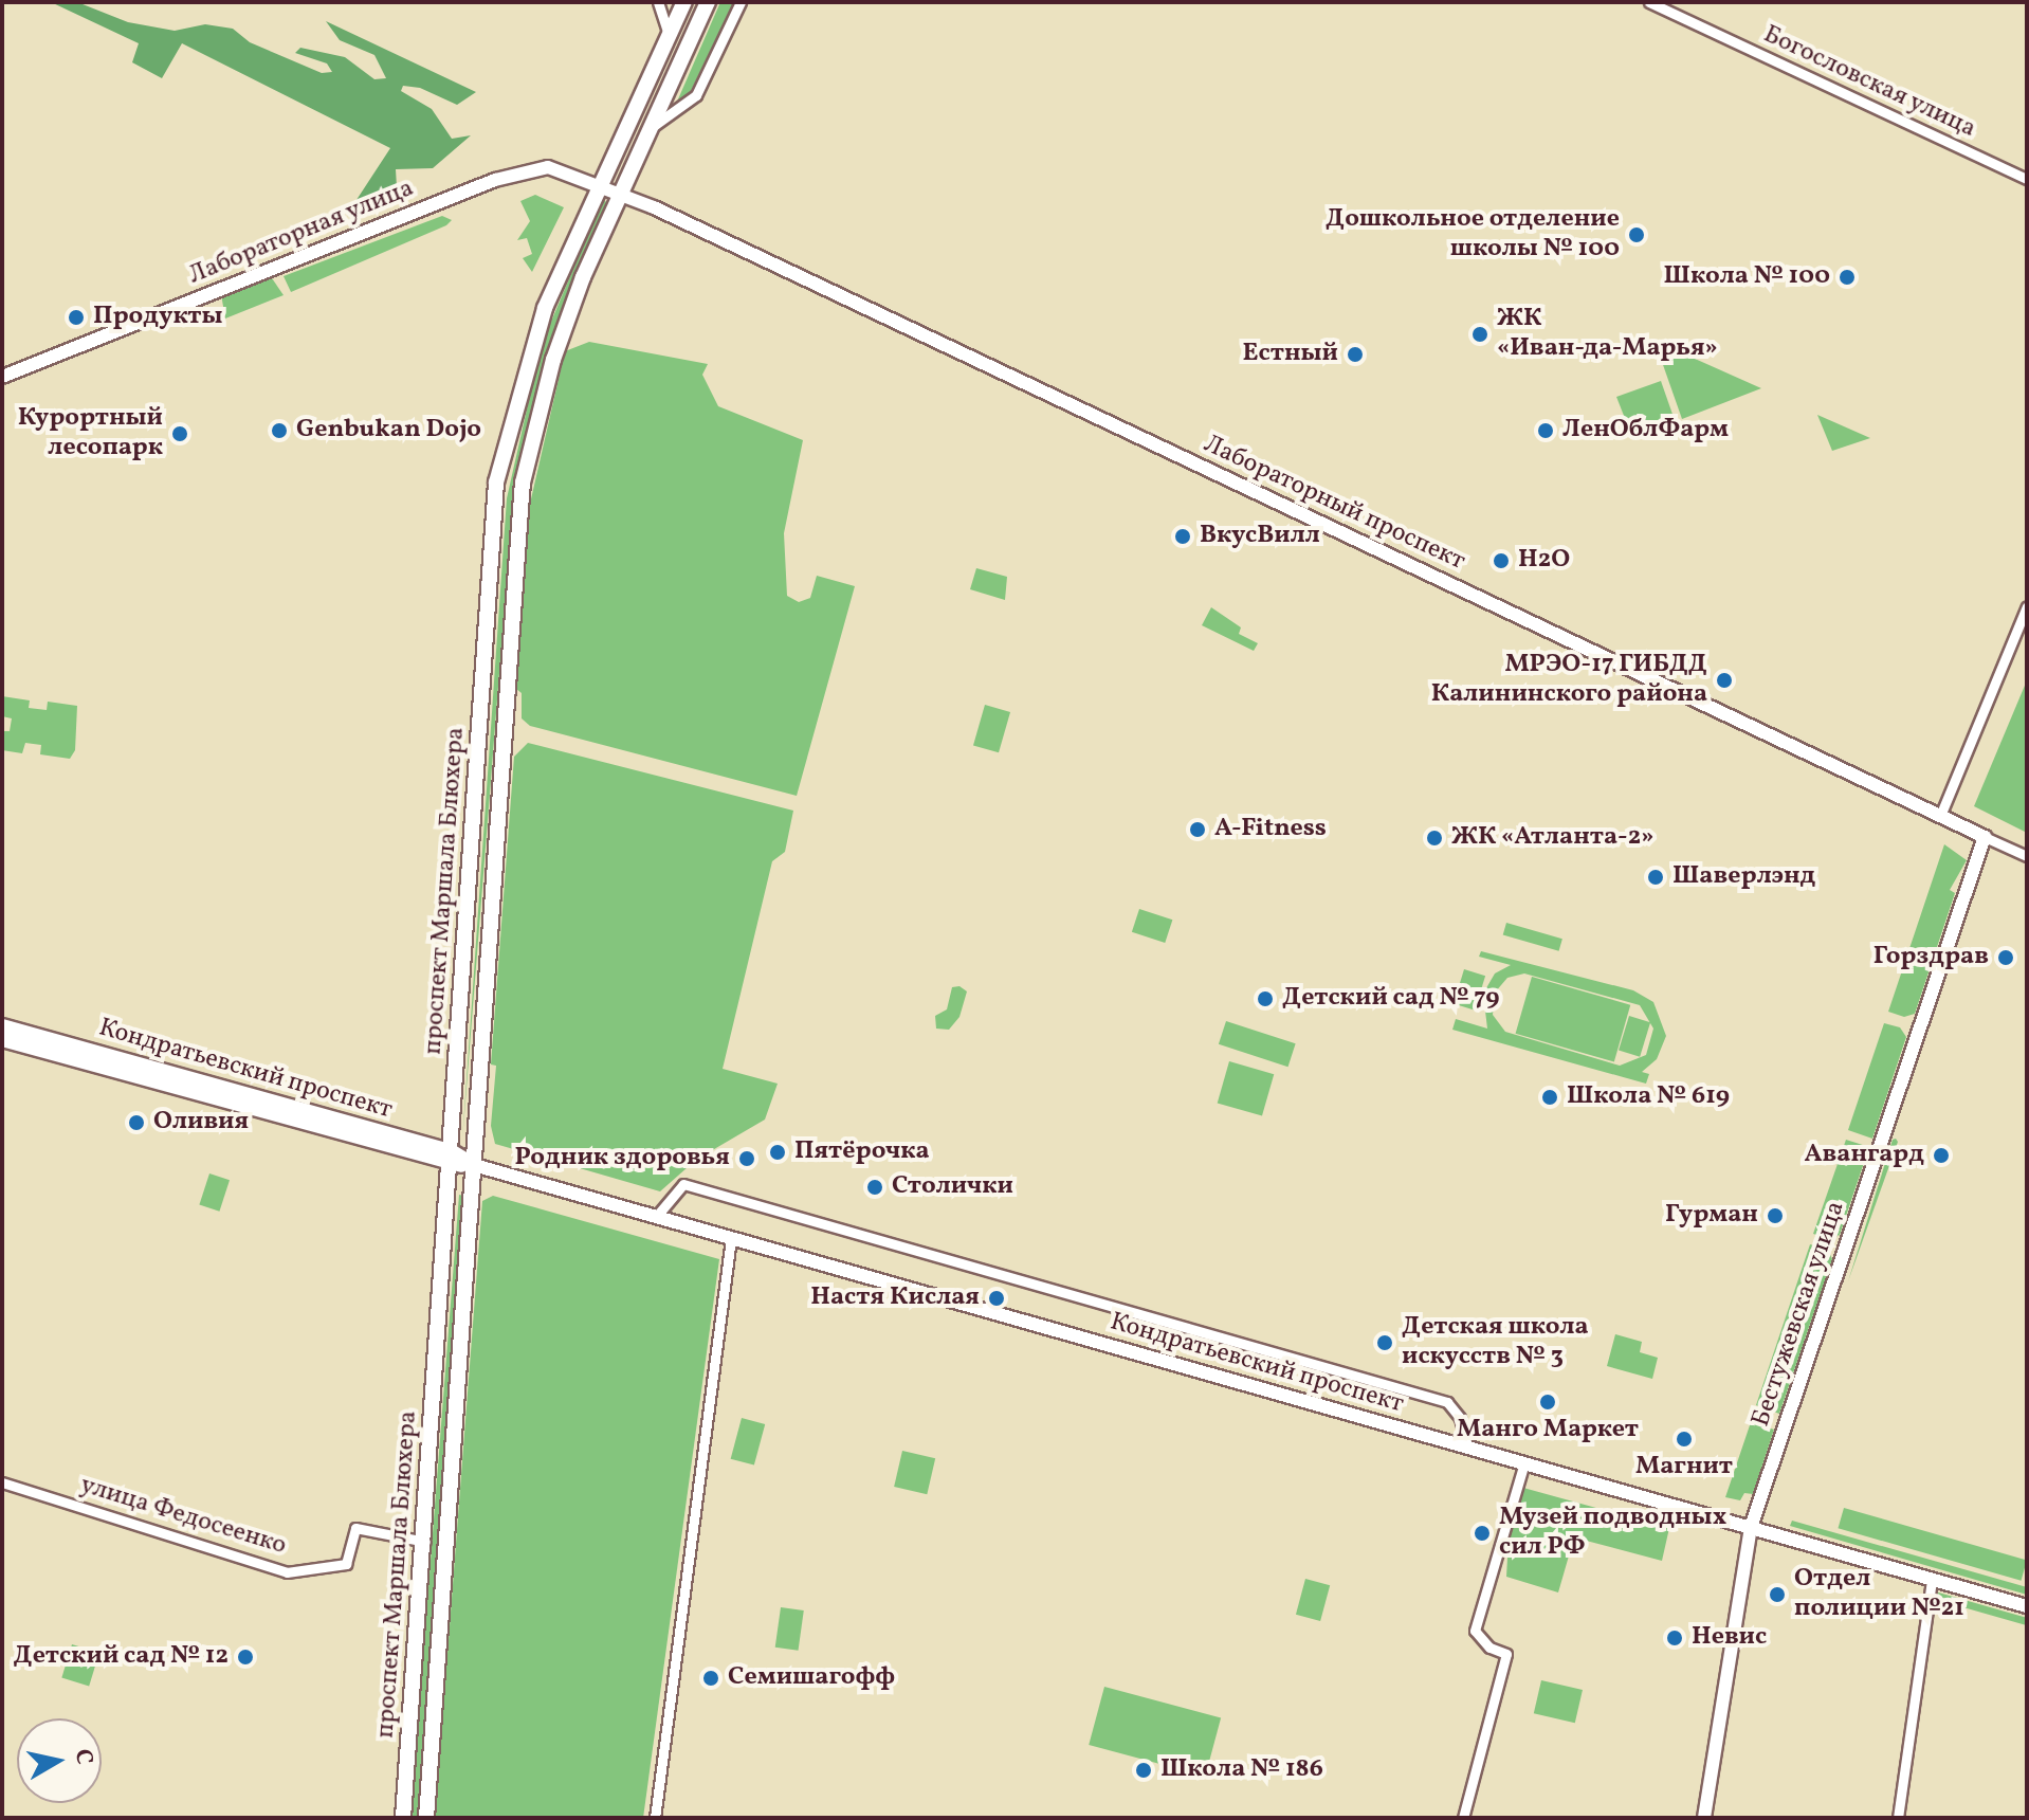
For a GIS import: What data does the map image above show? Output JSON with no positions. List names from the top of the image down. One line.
{"streets":{"main road":["проспект Маршала Блюхера","Кондратьевский проспект"],"street":["Богословская улица","Лабораторная улица","Лабораторный проспект","Бестужевская улица","улица Федосеенко"]},"crossings":[["Лабораторная улица","Лабораторный проспект"],["Лабораторная улица","проспект Маршала Блюхера"],["Лабораторный проспект","проспект Маршала Блюхера"],["Лабораторный проспект","Бестужевская улица"],["проспект Маршала Блюхера","Кондратьевский проспект"],["проспект Маршала Блюхера","улица Федосеенко"],["Кондратьевский проспект","Бестужевская улица"]],"places":["Дошкольное отделение школы № 100","Школа № 100","Продукты","ЖК «Иван-да-Марья»","Естный","Genbukan Dojo","ЛенОблФарм","Курортный лесопарк","ВкусВилл","H2O","МРЭО-17 ГИБДД Калининского района","A-Fitness","ЖК «Атланта-2»","Шаверлэнд","Горздрав","Детский сад № 79","Школа № 619","Оливия","Пятёрочка","Авангард","Родник здоровья","Столички","Гурман","Настя Кислая","Детская школа искусств № 3","Манго Маркет","Магнит","Музей подводных сил РФ","Отдел полиции №21","Невис","Детский сад № 12","Семишагофф","Школа № 186"],"north":"right"}
